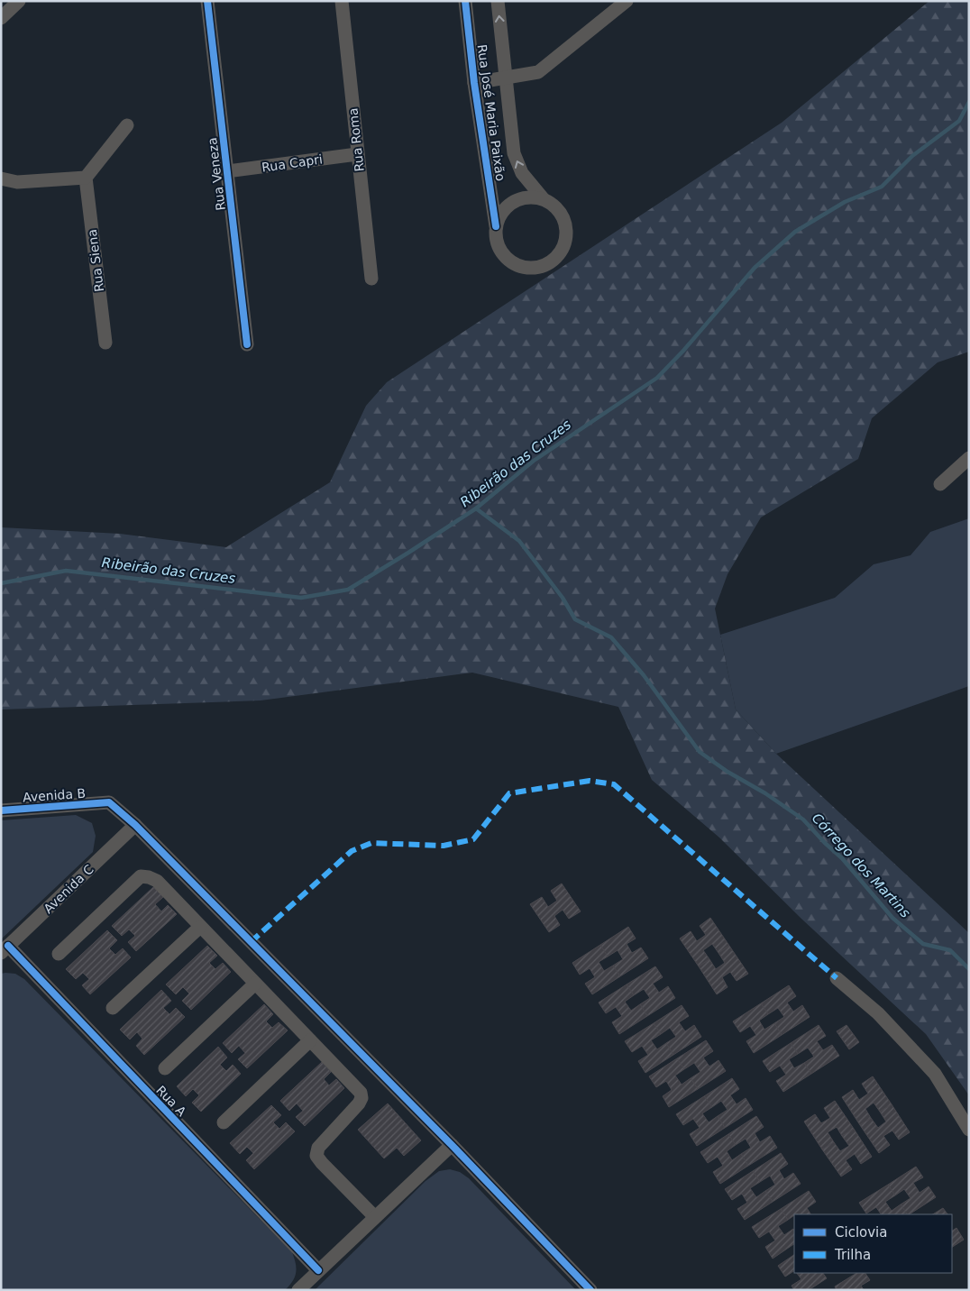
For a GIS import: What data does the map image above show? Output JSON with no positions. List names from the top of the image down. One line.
{"streets":{"street":["Rua José Maria Paixão","Rua Roma","Rua Capri","Rua Veneza","Rua Siena","Avenida B","Avenida C","Rua A"]},"crossings":[["Rua Roma","Rua Capri"],["Rua Capri","Rua Veneza"],["Avenida B","Avenida C"],["Avenida C","Rua A"]],"water":["Ribeirão das Cruzes","Córrego dos Martins"],"legend":["Ciclovia","Trilha"]}
